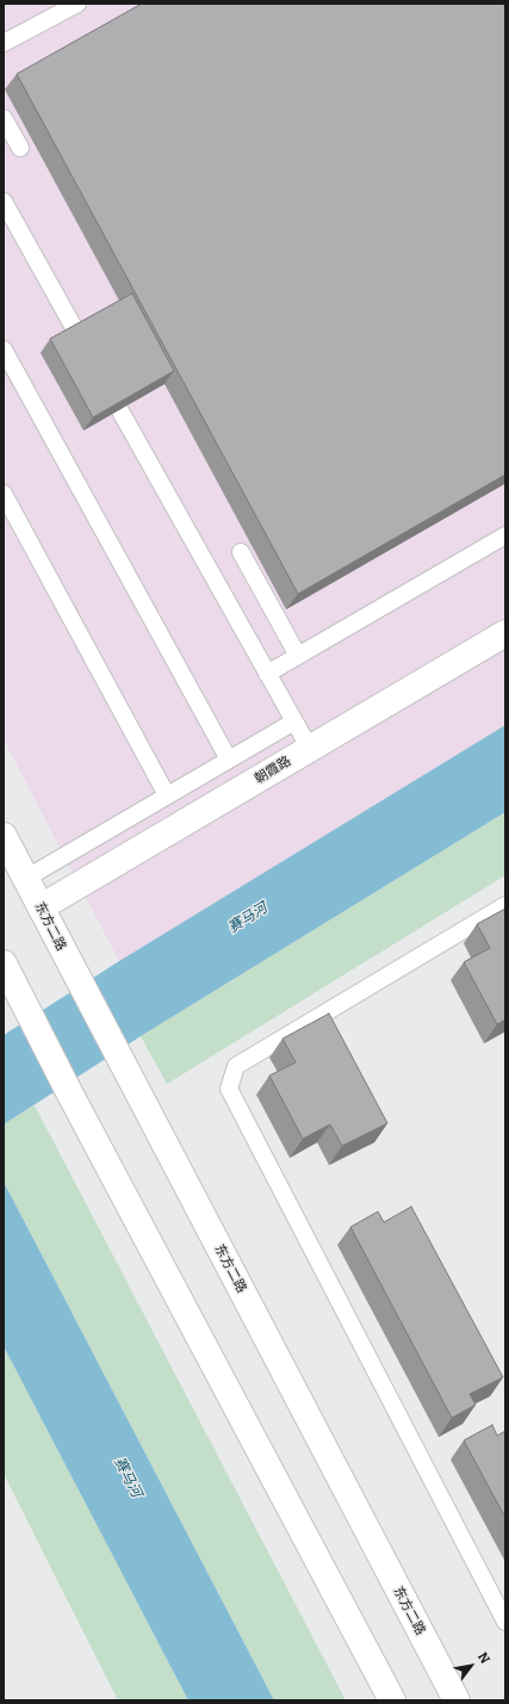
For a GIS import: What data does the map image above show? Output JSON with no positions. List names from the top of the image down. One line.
{"streets":{"main road":["朝霞路","东方二路"]},"crossings":[["朝霞路","东方二路"]],"water":["赛马河"],"north":"top right"}
